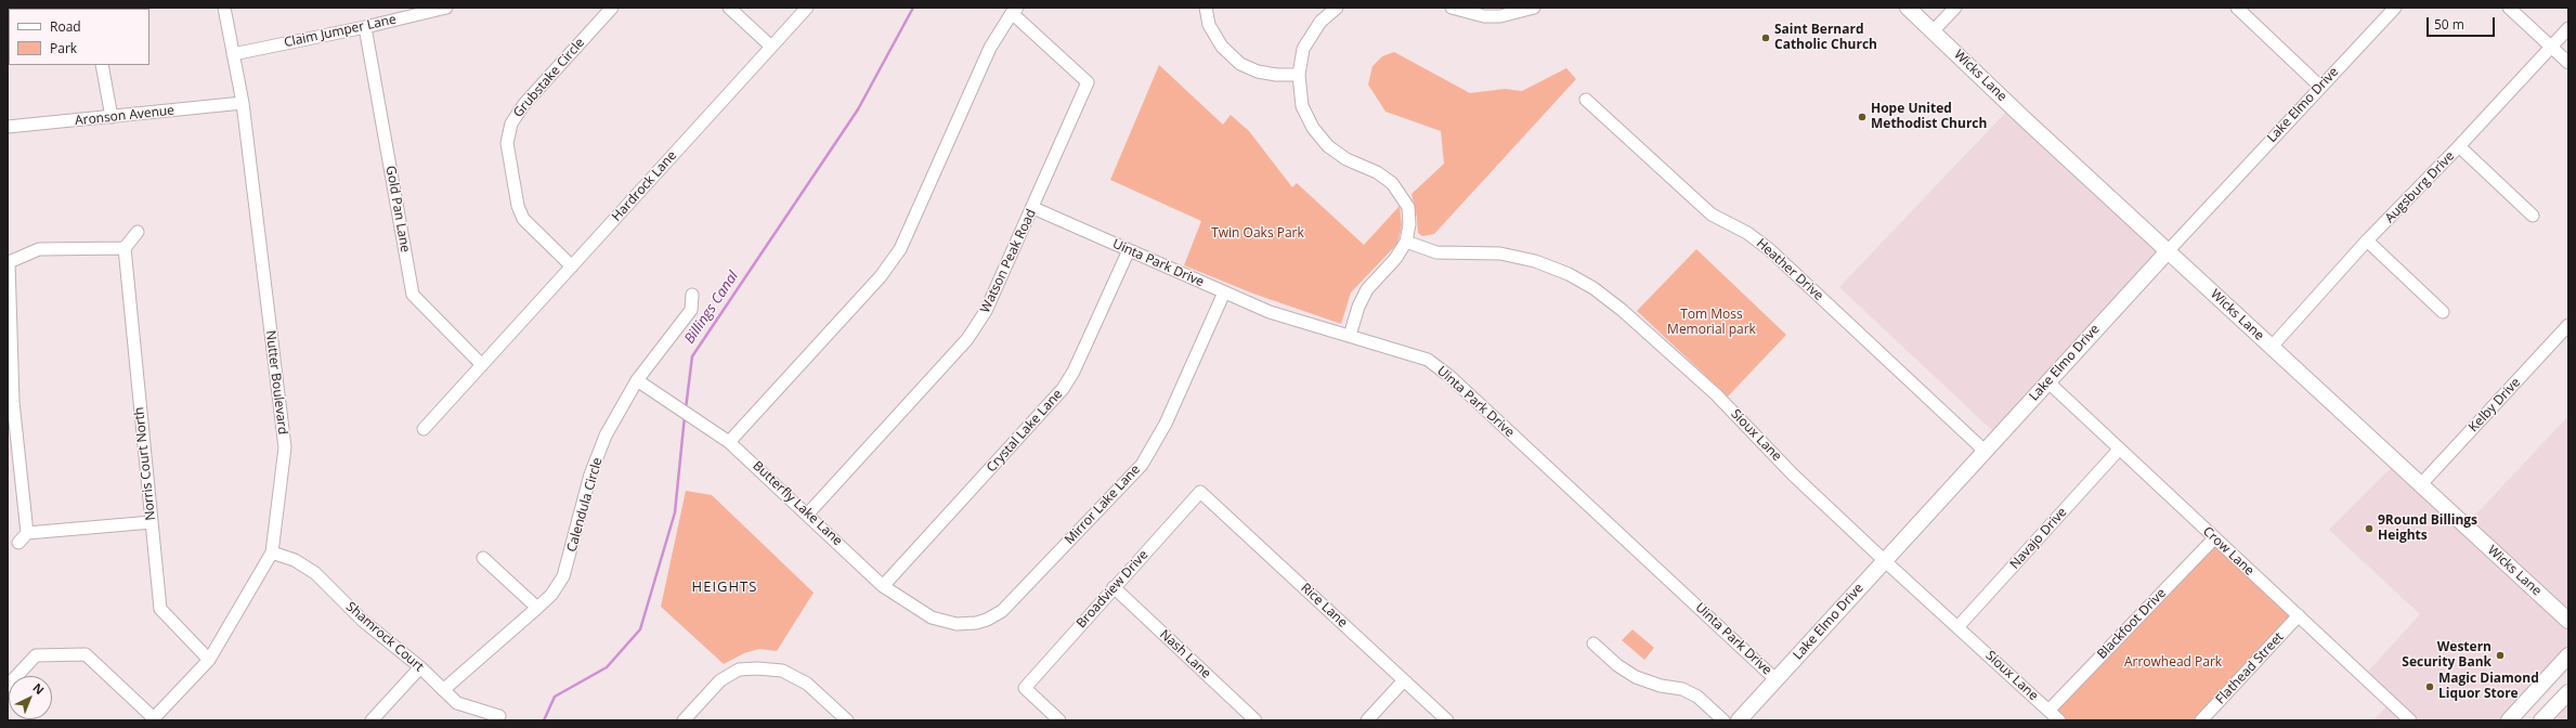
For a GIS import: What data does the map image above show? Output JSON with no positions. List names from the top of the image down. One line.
{"streets":{"main road":["Wicks Lane","Lake Elmo Drive"],"street":["Claim Jumper Lane","Grubstake Circle","Aronson Avenue","Hardrock Lane","Augsburg Drive","Gold Pan Lane","Watson Peak Road","Uinta Park Drive","Heather Drive","Nutter Boulevard","Kelby Drive","Crystal Lake Lane","Sioux Lane","Norris Court North","Butterfly Lake Lane","Calendula Circle","Mirror Lake Lane","Navajo Drive","Crow Lane","Broadview Drive","Rice Lane","Blackfoot Drive","Shamrock Court","Nash Lane","Flathead Street"]},"crossings":[["Claim Jumper Lane","Gold Pan Lane"],["Claim Jumper Lane","Nutter Boulevard"],["Wicks Lane","Lake Elmo Drive"],["Wicks Lane","Augsburg Drive"],["Wicks Lane","Kelby Drive"],["Grubstake Circle","Hardrock Lane"],["Lake Elmo Drive","Uinta Park Drive"],["Lake Elmo Drive","Heather Drive"],["Lake Elmo Drive","Sioux Lane"],["Lake Elmo Drive","Crow Lane"],["Aronson Avenue","Nutter Boulevard"],["Hardrock Lane","Gold Pan Lane"],["Watson Peak Road","Uinta Park Drive"],["Watson Peak Road","Butterfly Lake Lane"],["Uinta Park Drive","Crystal Lake Lane"],["Uinta Park Drive","Mirror Lake Lane"],["Nutter Boulevard","Norris Court North"],["Nutter Boulevard","Shamrock Court"],["Crystal Lake Lane","Butterfly Lake Lane"],["Sioux Lane","Navajo Drive"],["Sioux Lane","Blackfoot Drive"],["Butterfly Lake Lane","Calendula Circle"],["Butterfly Lake Lane","Mirror Lake Lane"],["Calendula Circle","Shamrock Court"],["Navajo Drive","Crow Lane"],["Crow Lane","Blackfoot Drive"],["Crow Lane","Flathead Street"],["Broadview Drive","Rice Lane"],["Broadview Drive","Nash Lane"]],"districts":["HEIGHTS"],"water":["Billings Canal"],"parks":["Twin Oaks Park","Tom Moss Memorial park","Arrowhead Park"],"places":["Saint Bernard Catholic Church","Hope United Methodist Church","9Round Billings Heights","Western Security Bank","Magic Diamond Liquor Store"],"legend":["Road","Park"],"scale_bar":"50 m","north":"top right"}
